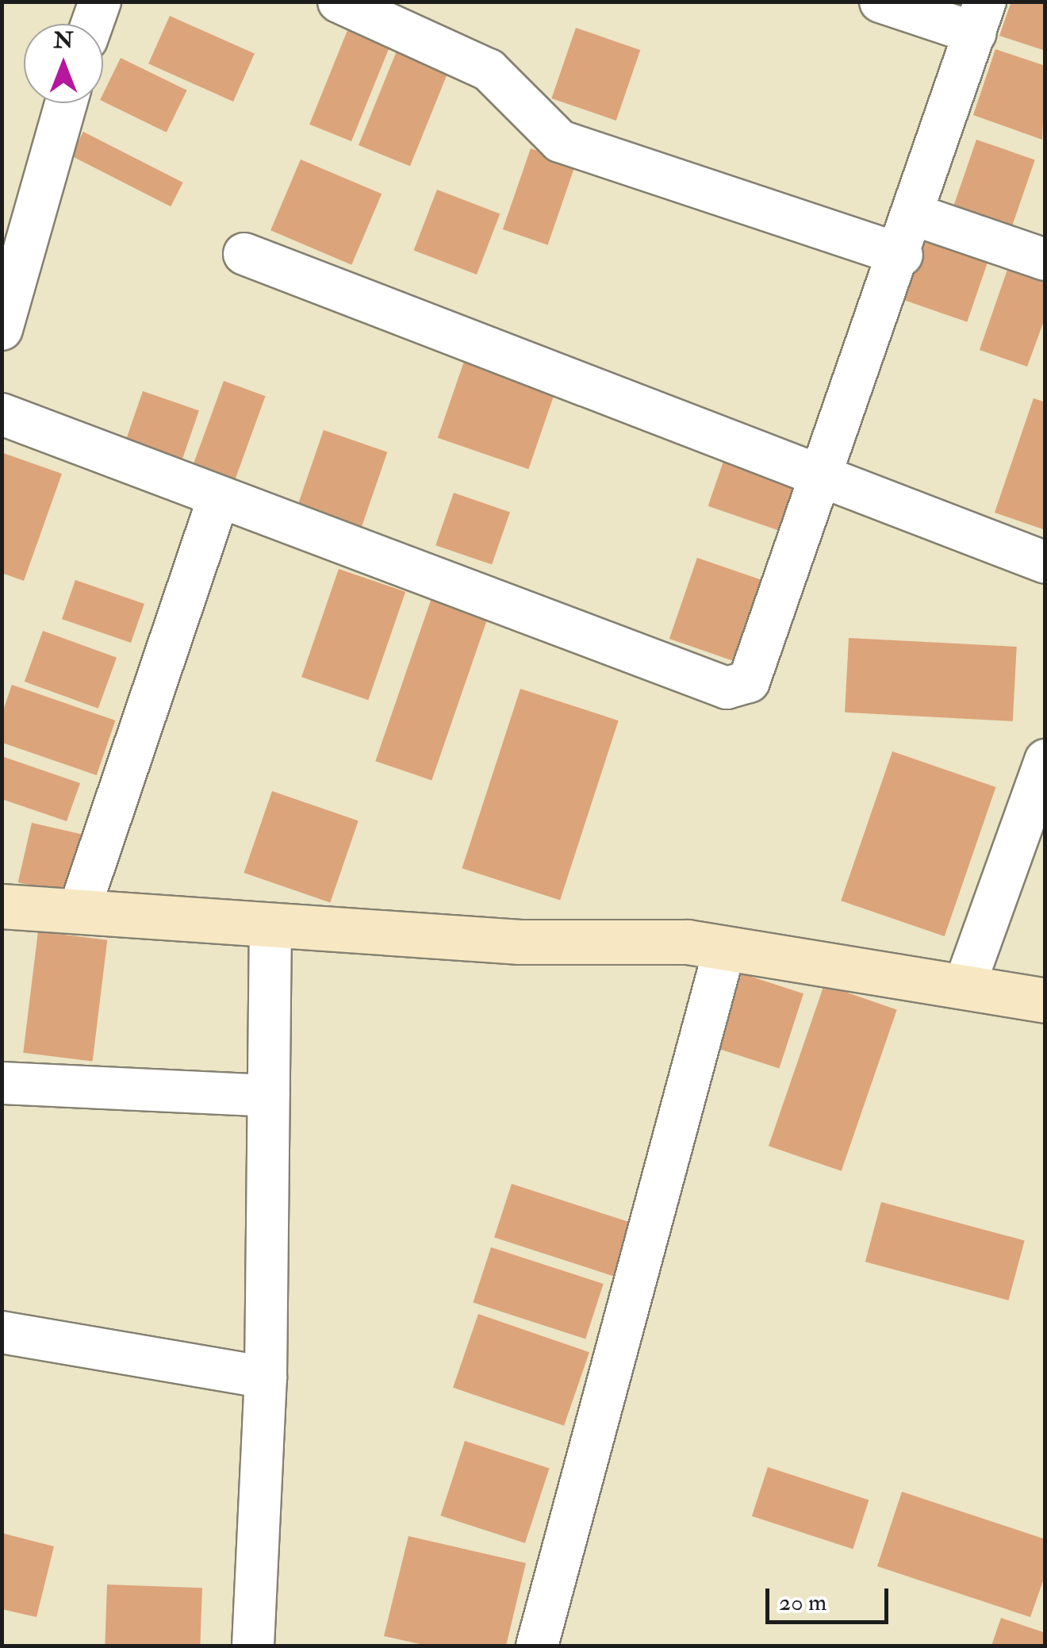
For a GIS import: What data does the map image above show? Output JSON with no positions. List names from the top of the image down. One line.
{"scale_bar":"20 m","north":"top"}
